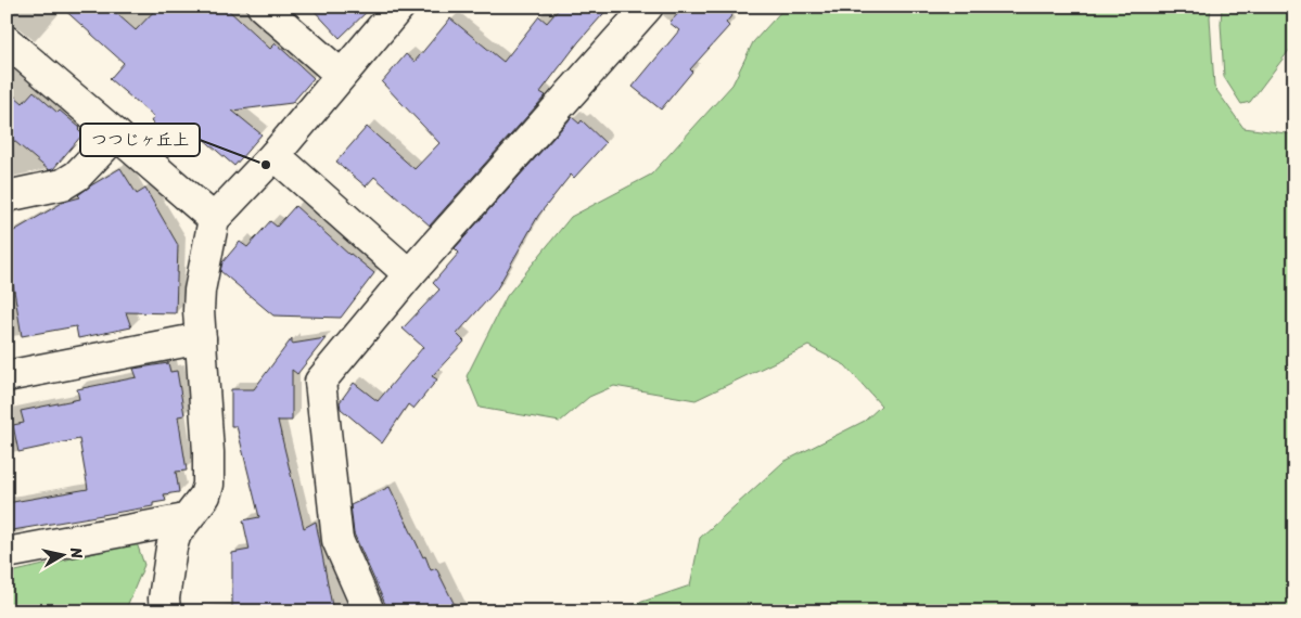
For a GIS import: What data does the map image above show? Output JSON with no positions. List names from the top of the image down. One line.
{"places":["つつじヶ丘上"],"north":"right"}
